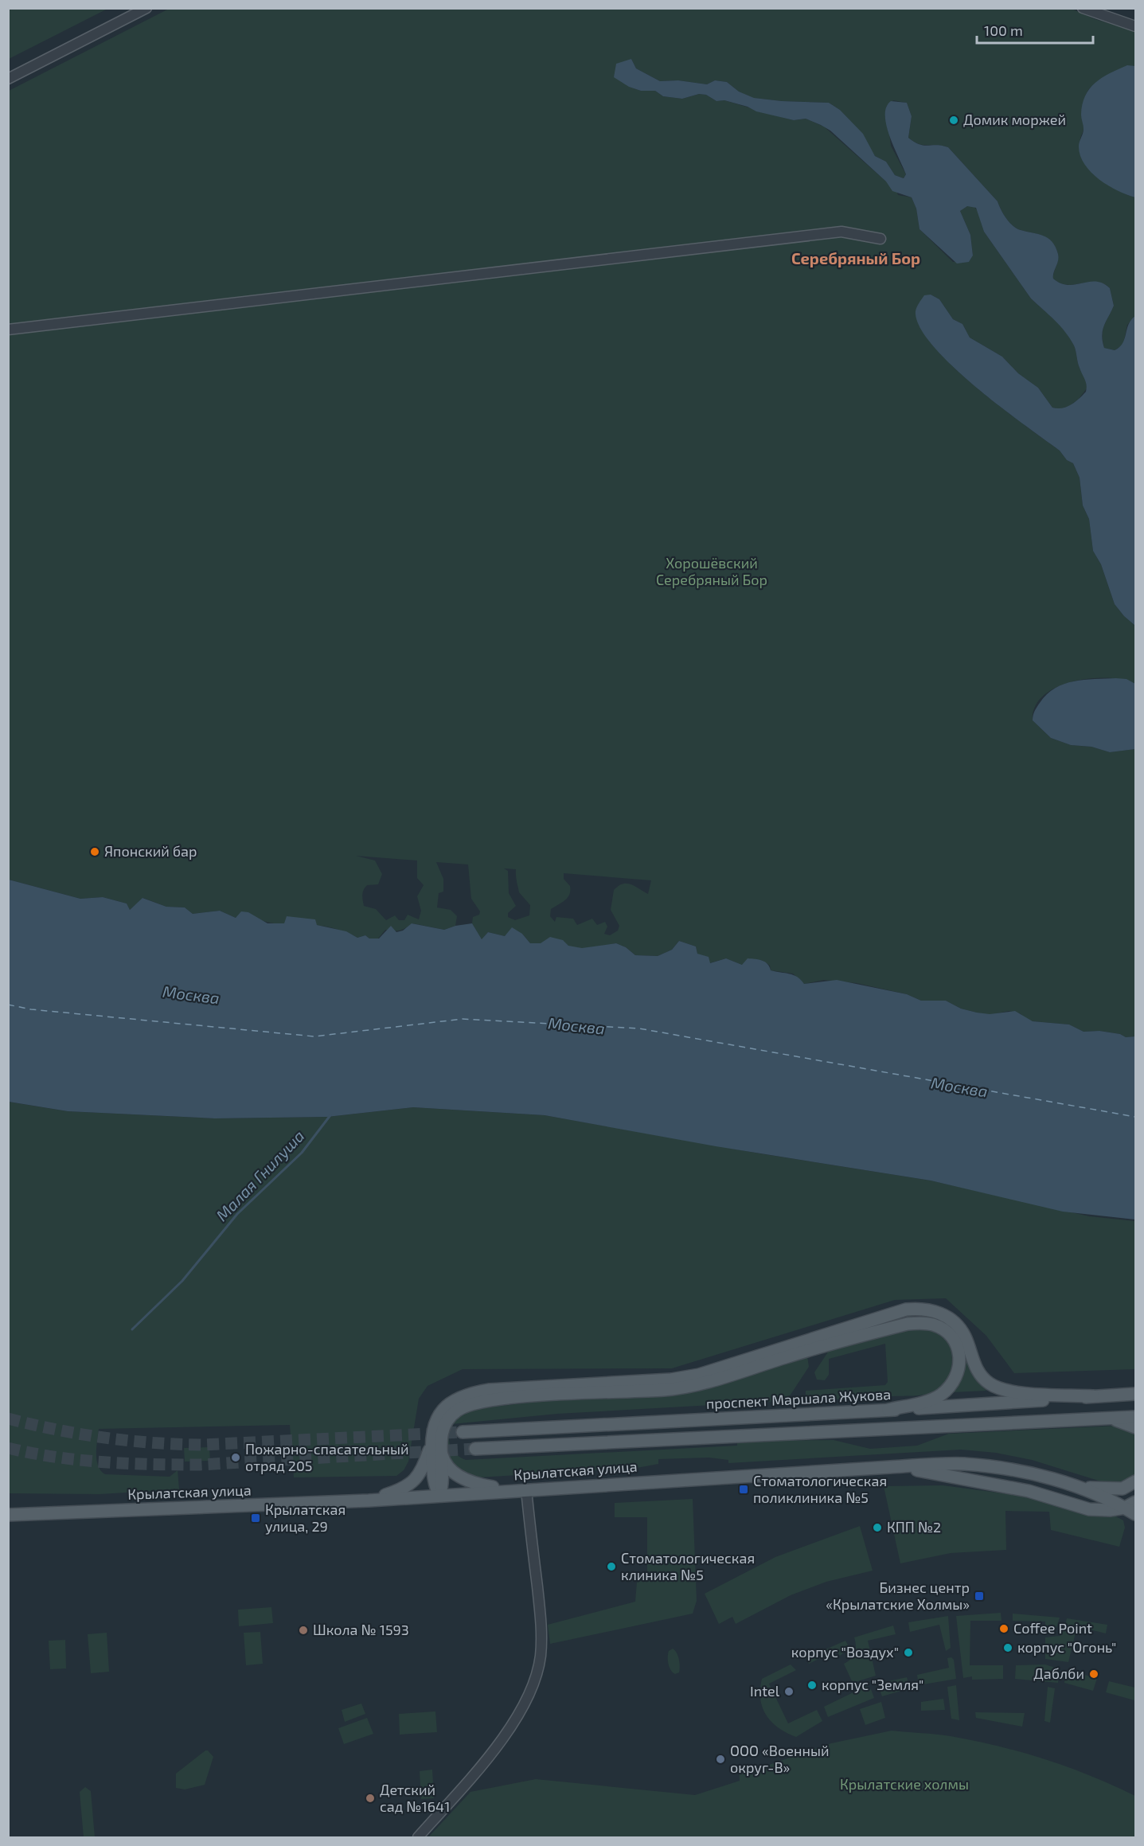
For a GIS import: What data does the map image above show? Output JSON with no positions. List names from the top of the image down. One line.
{"streets":{"main road":["проспект Маршала Жукова","Крылатская улица"]},"districts":["Серебряный Бор"],"water":["Москва","Малая Гнилуша"],"parks":["Хорошёвский Серебряный Бор","Крылатские холмы"],"places":{"other":["Домик моржей","Японский бар","Пожарно-спасательный отряд 205","КПП №2","Стоматологическая клиника №5","Coffee Point","Школа № 1593","корпус \"Огонь\"","корпус \"Воздух\"","Даблби","корпус \"Земля\"","Intel","ООО «Военный округ-В»","Детский сад №1641"],"transit":["Стоматологическая поликлиника №5","Крылатская улица, 29","Бизнес центр «Крылатские Холмы»"]},"scale_bar":"100 m"}
